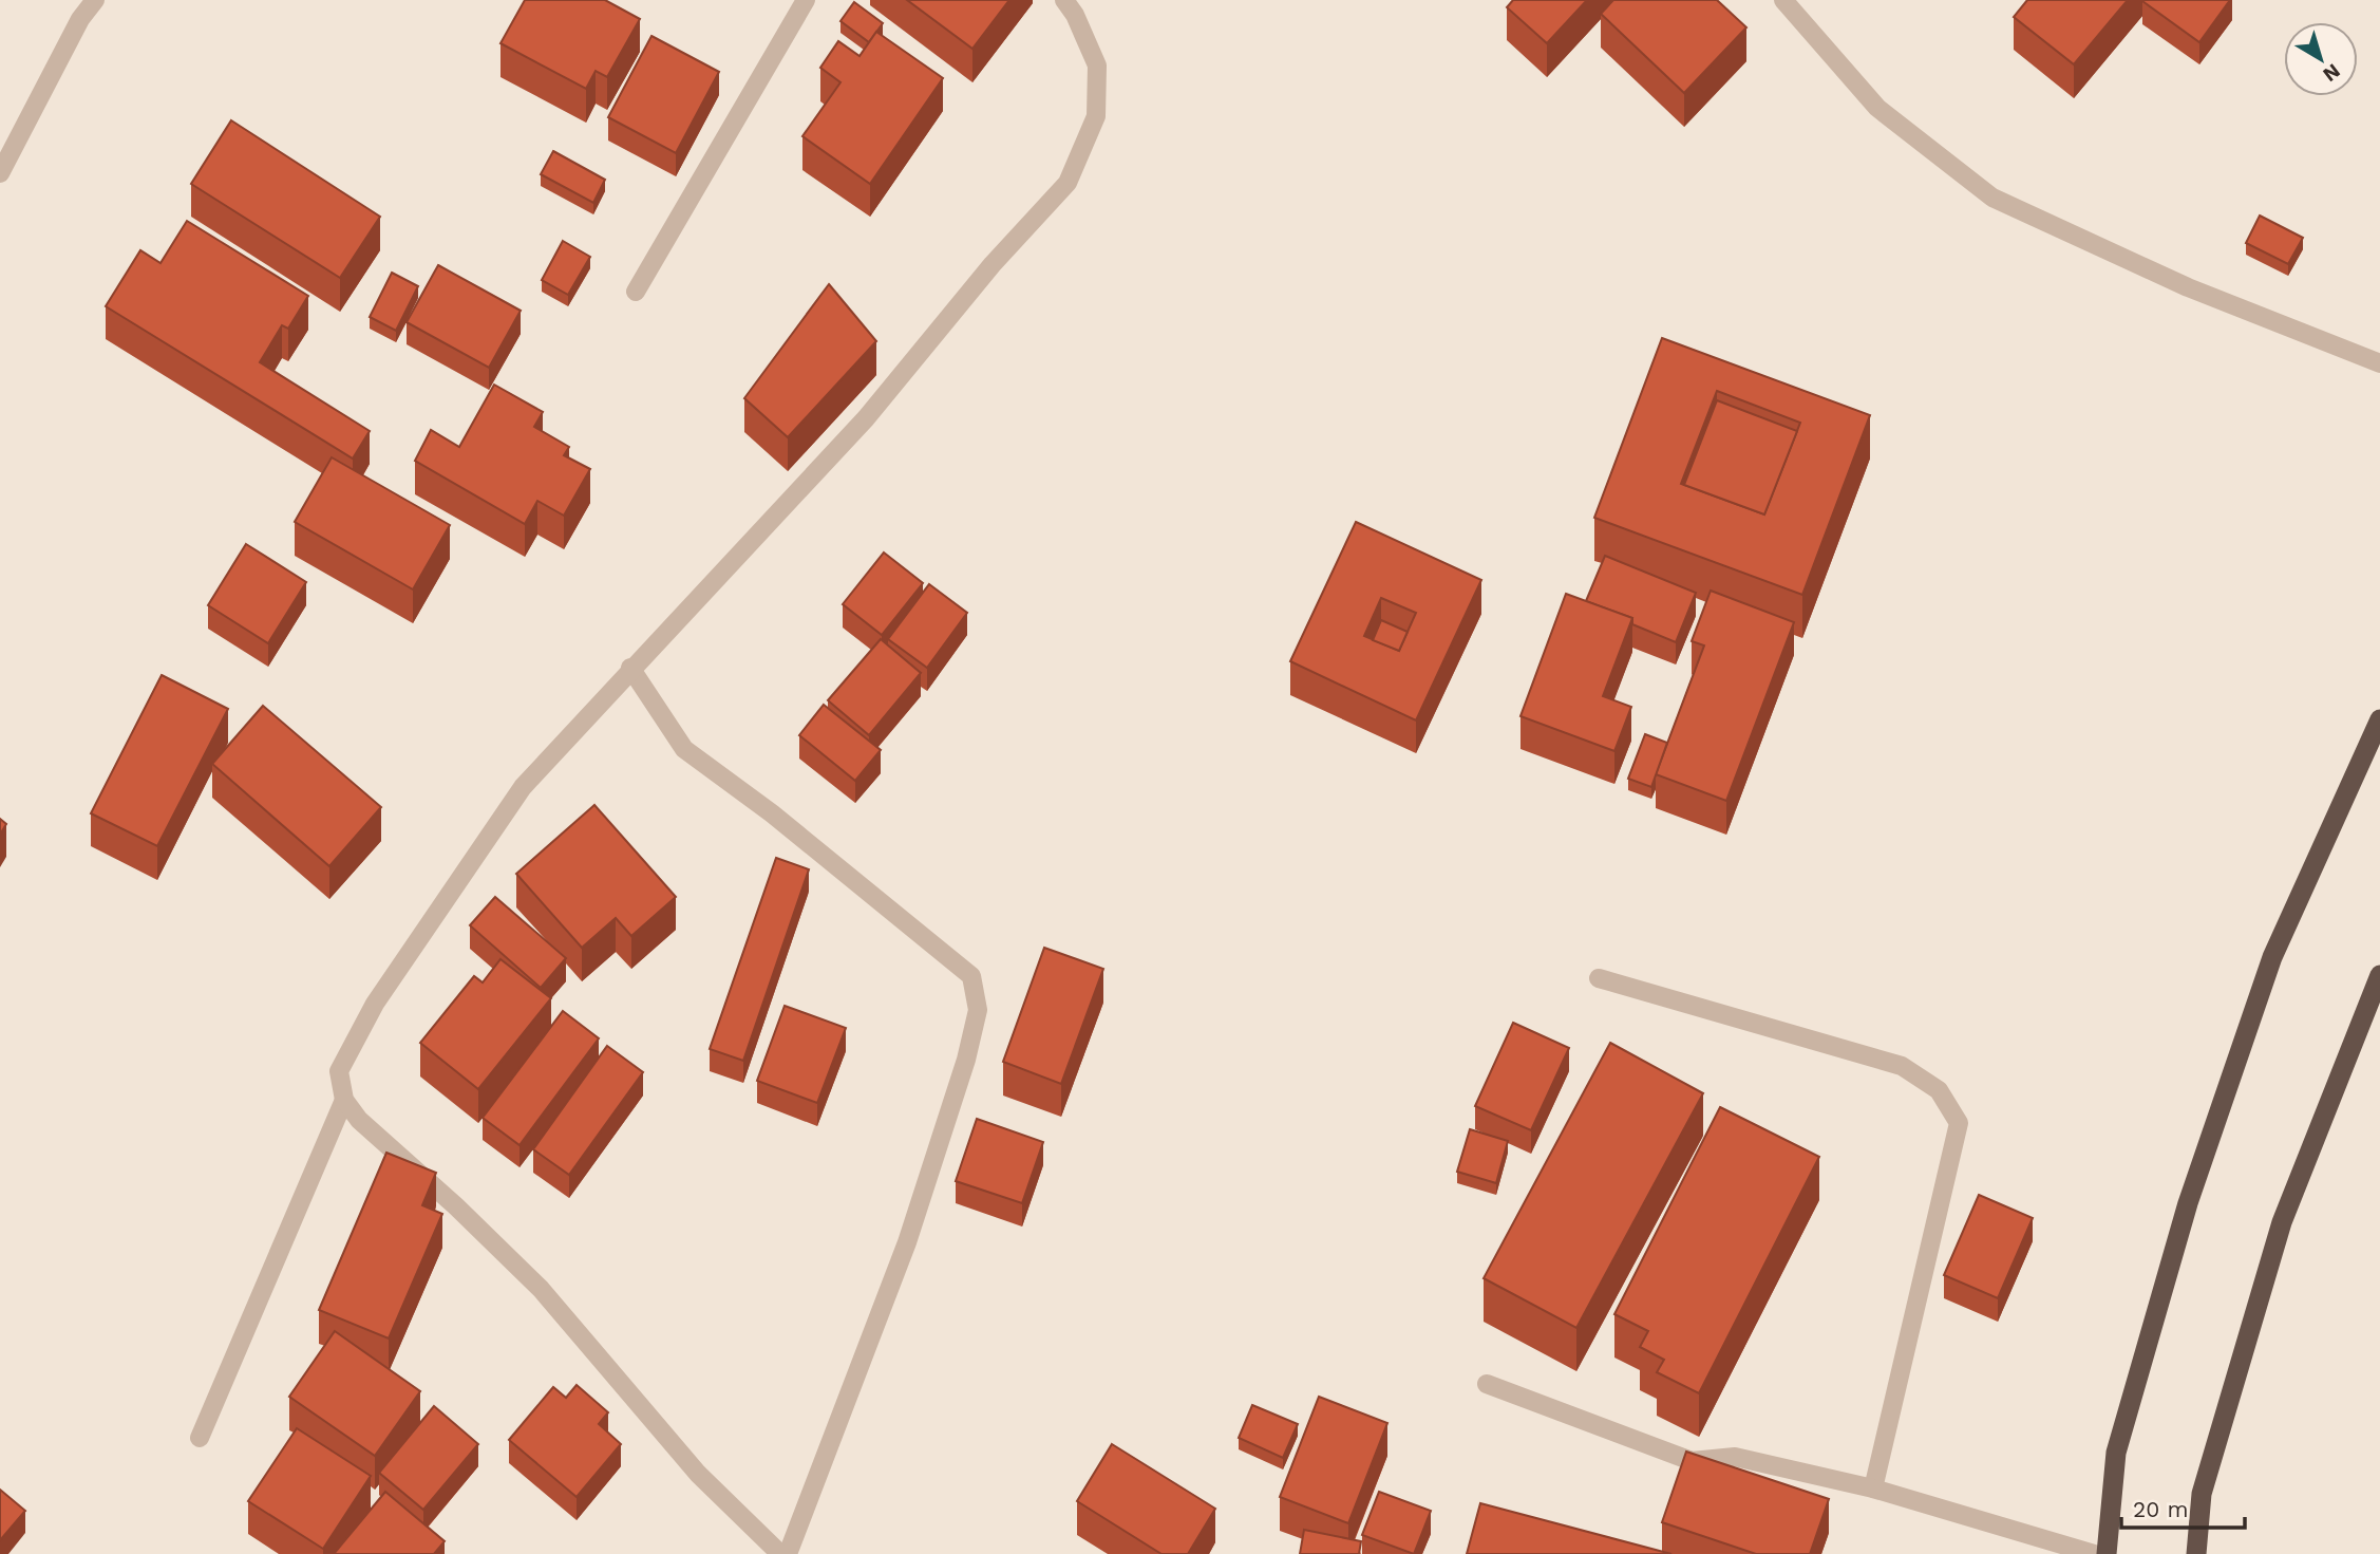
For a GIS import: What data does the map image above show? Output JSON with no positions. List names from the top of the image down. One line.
{"scale_bar":"20 m","north":"bottom right"}
